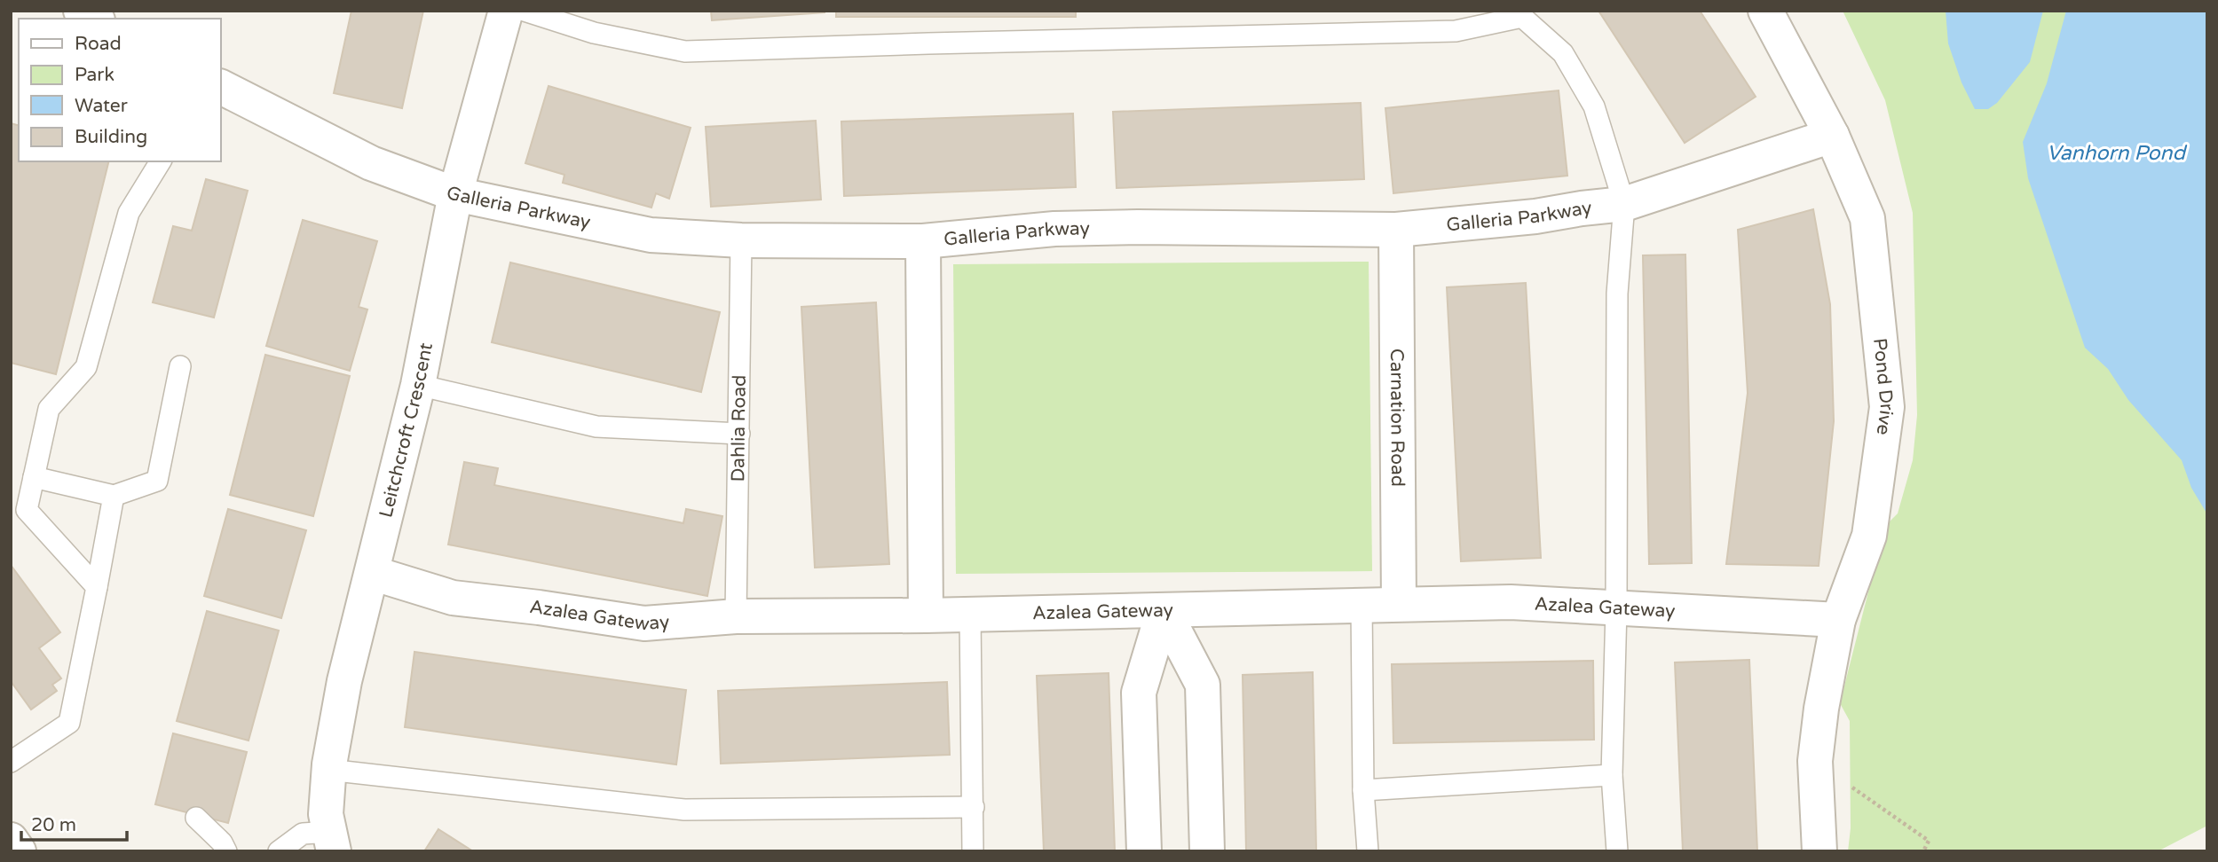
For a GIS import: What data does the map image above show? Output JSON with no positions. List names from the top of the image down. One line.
{"streets":{"street":["Galleria Parkway","Pond Drive","Carnation Road","Leitchcroft Crescent","Azalea Gateway"],"lane":["Dahlia Road"]},"crossings":[["Galleria Parkway","Pond Drive"],["Galleria Parkway","Carnation Road"],["Galleria Parkway","Dahlia Road"],["Galleria Parkway","Leitchcroft Crescent"],["Pond Drive","Azalea Gateway"],["Carnation Road","Azalea Gateway"],["Dahlia Road","Azalea Gateway"],["Leitchcroft Crescent","Azalea Gateway"]],"water":["Vanhorn Pond"],"legend":["Road","Park","Water","Building"],"scale_bar":"20 m"}
